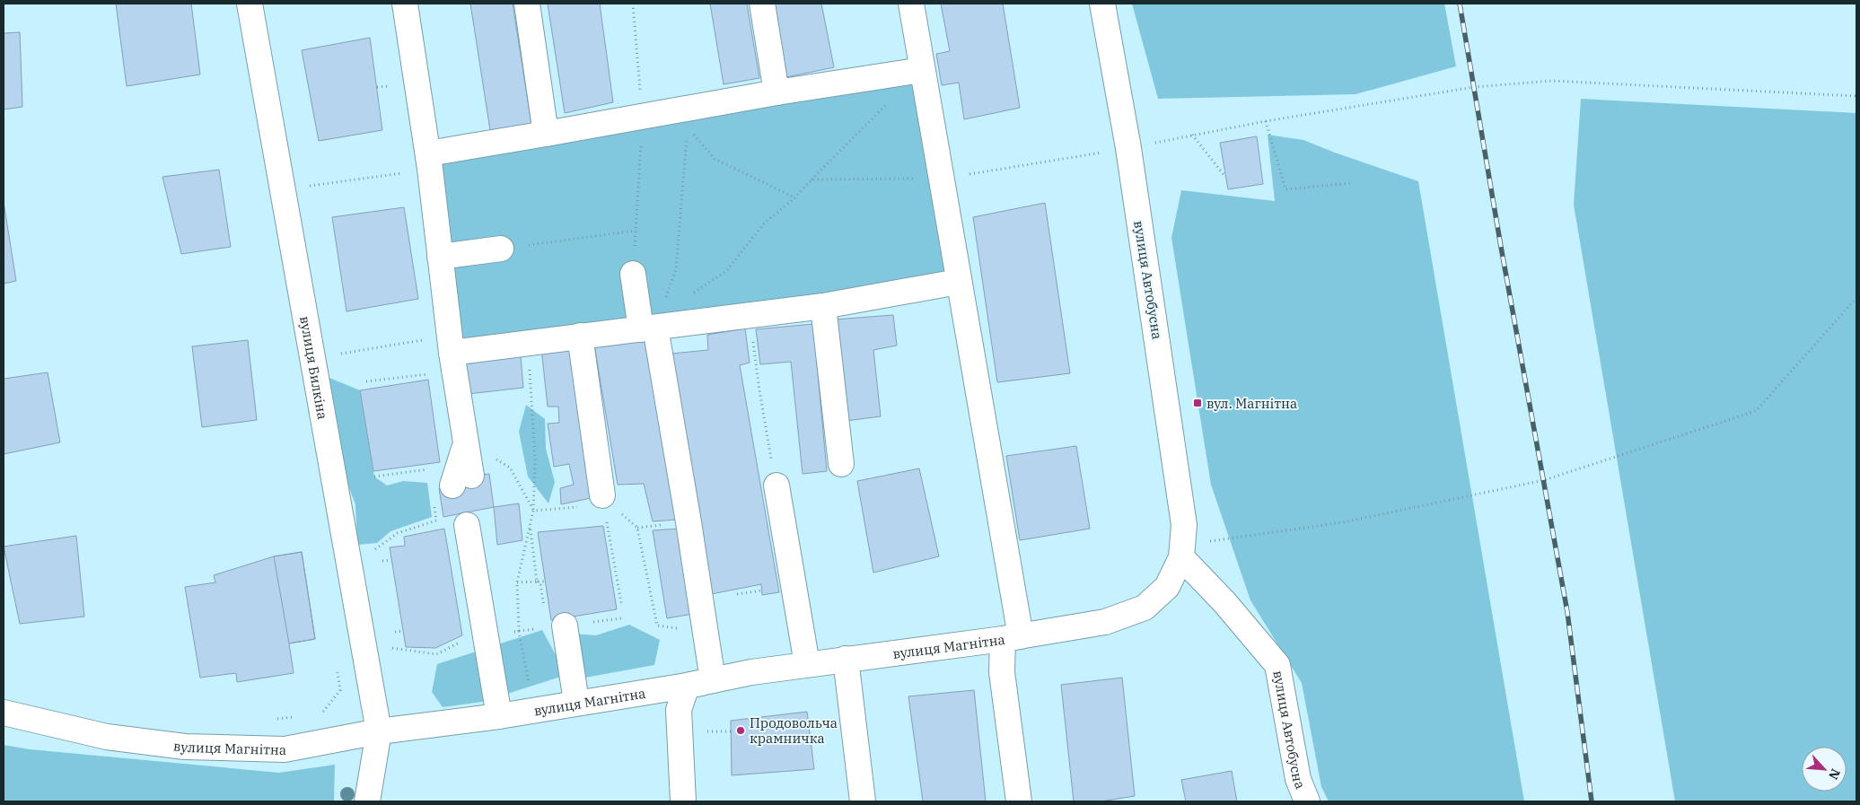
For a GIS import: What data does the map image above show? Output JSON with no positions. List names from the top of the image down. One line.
{"streets":{"street":["вулиця Автобусна","вулиця Билкіна","вулиця Магнітна"]},"crossings":[["вулиця Автобусна","вулиця Магнітна"],["вулиця Билкіна","вулиця Магнітна"]],"places":{"transit":["вул. Магнітна"],"other":["Продовольча крамничка"]},"north":"bottom right"}
